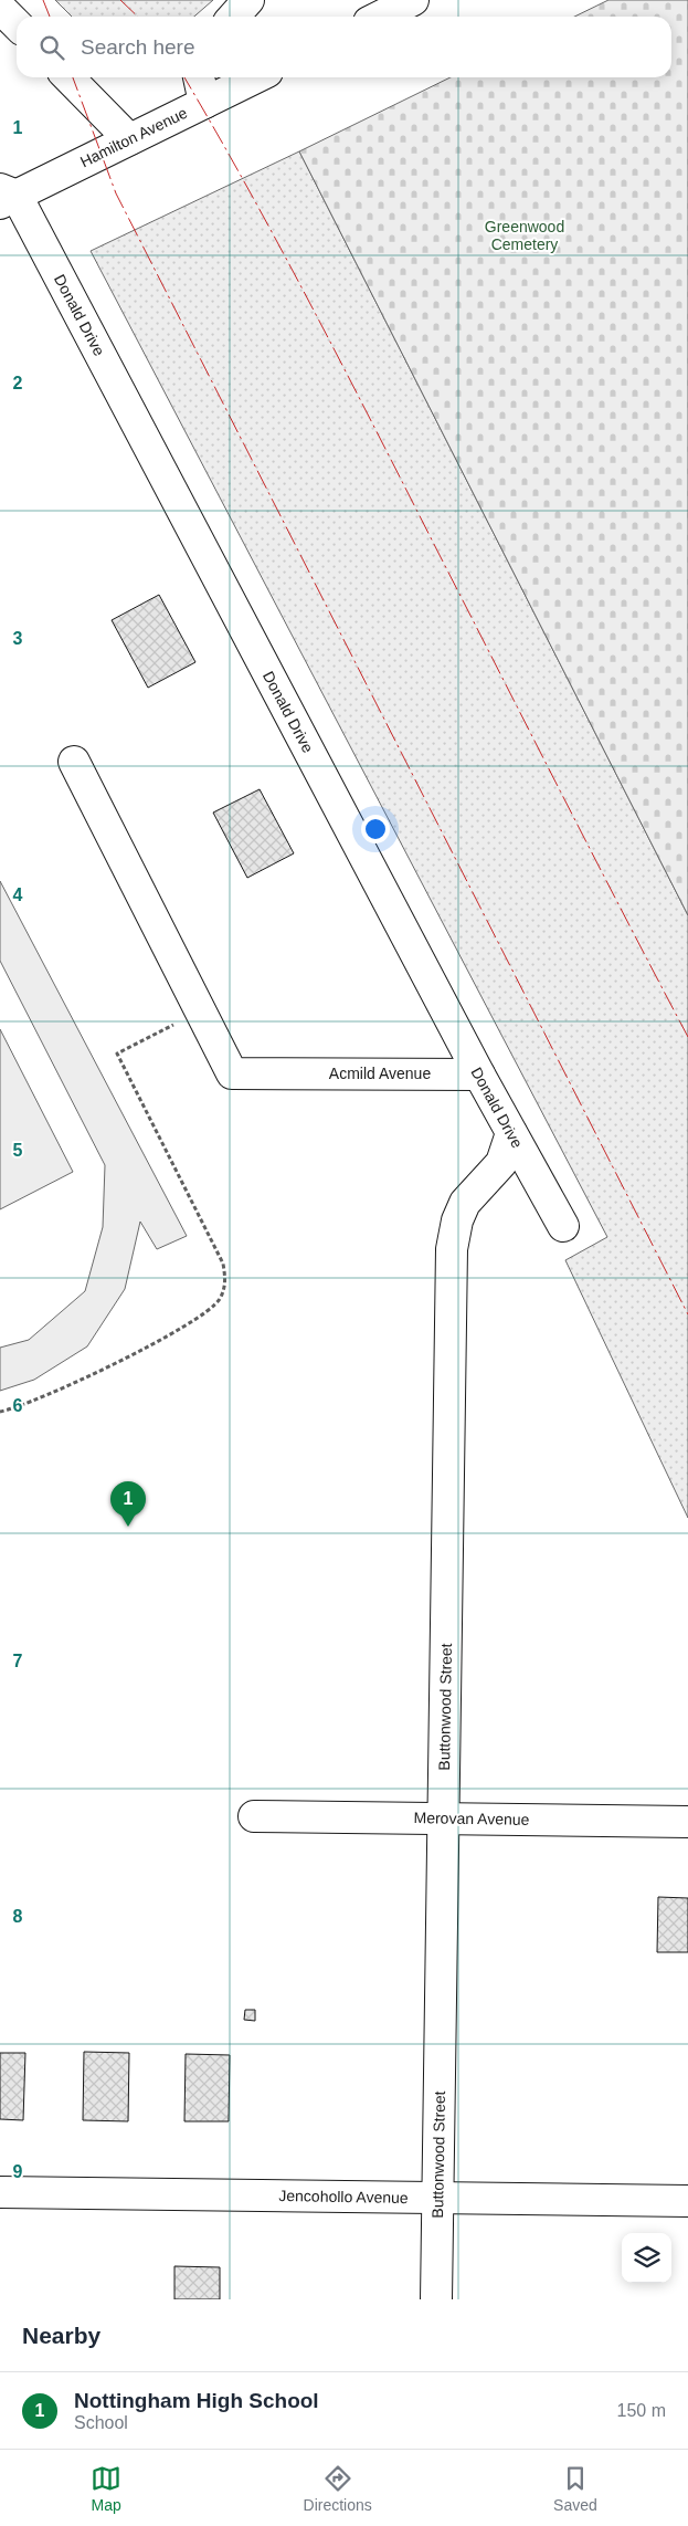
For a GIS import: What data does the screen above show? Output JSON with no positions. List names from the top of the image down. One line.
{"streets":{"street":["Hamilton Avenue","Donald Drive","Acmild Avenue","Buttonwood Street","Merovan Avenue","Jencohollo Avenue"]},"crossings":[["Hamilton Avenue","Donald Drive"],["Donald Drive","Acmild Avenue"],["Donald Drive","Buttonwood Street"],["Buttonwood Street","Merovan Avenue"],["Buttonwood Street","Jencohollo Avenue"]],"parks":["Greenwood Cemetery"],"page":{"search":"Search here","pins":"1","heading":"Nearby","list":[{"mark":"1","name":"Nottingham High School","note":"School","value":"150 m"}],"nav":["Map","Directions","Saved"]},"grid":{"rows":["1","2","3","4","5","6","7","8","9"]}}
